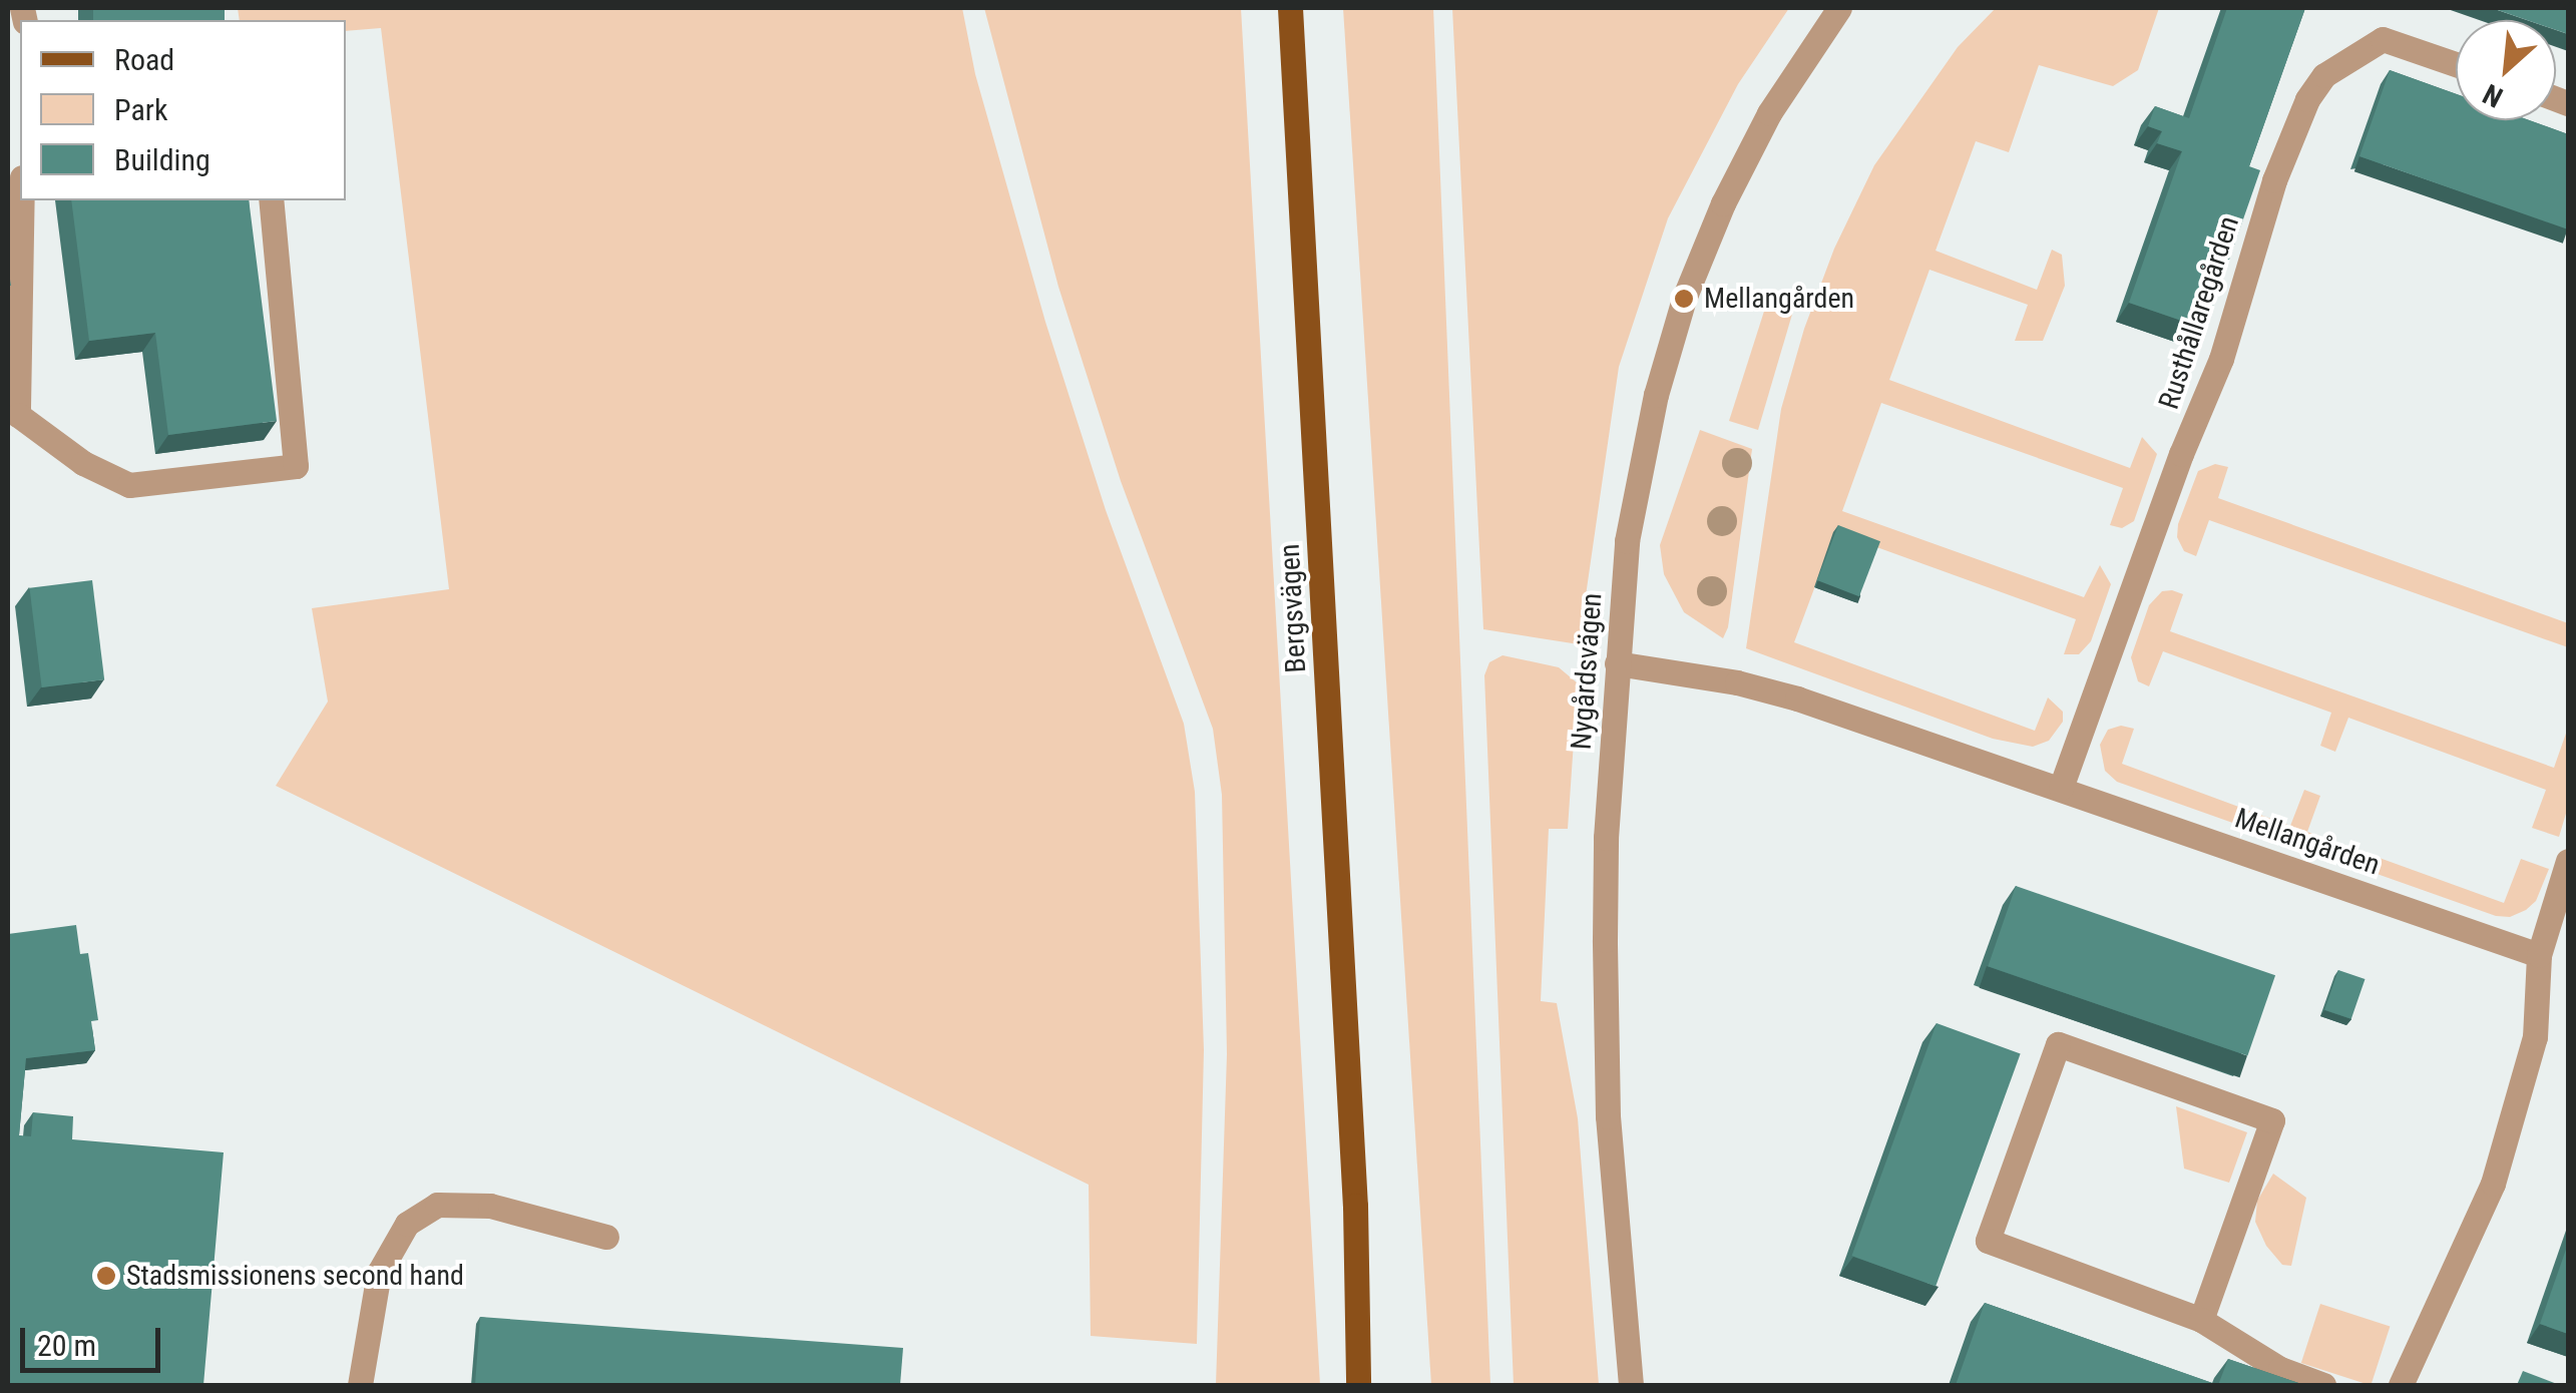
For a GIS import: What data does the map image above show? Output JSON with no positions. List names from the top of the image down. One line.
{"streets":{"main road":["Bergsvägen"],"street":["Rusthållaregården","Nygårdsvägen","Mellangården"]},"crossings":[["Rusthållaregården","Mellangården"],["Nygårdsvägen","Mellangården"]],"places":["Mellangården","Stadsmissionens second hand"],"legend":["Road","Park","Building"],"scale_bar":"20 m","north":"bottom left"}
